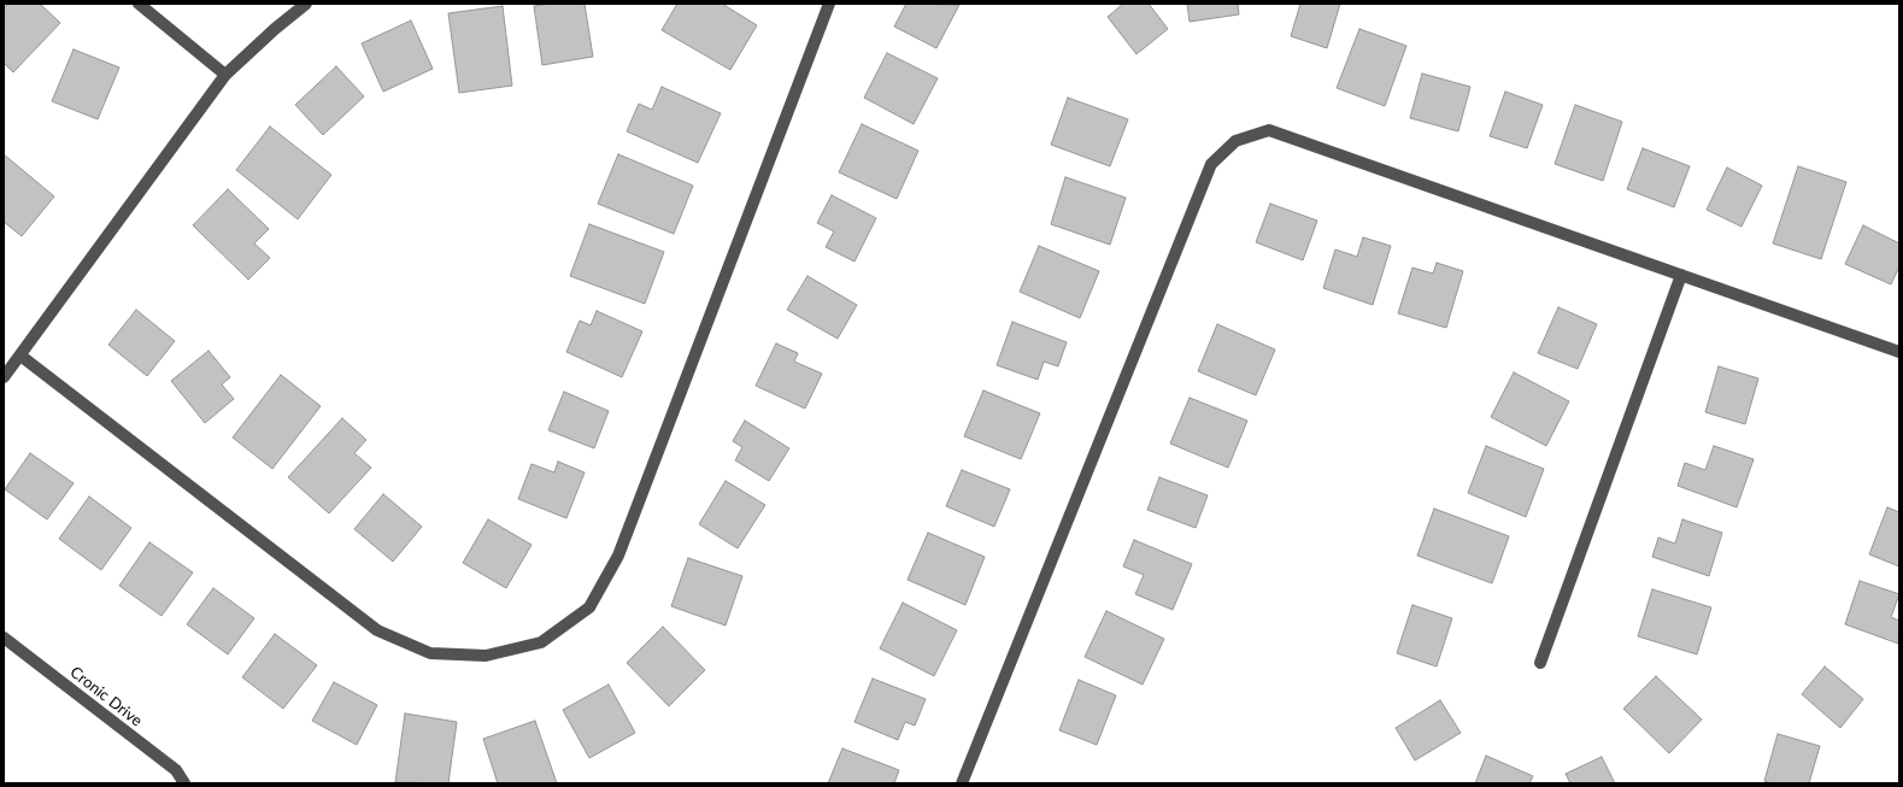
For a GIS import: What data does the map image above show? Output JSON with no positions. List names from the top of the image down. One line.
{"streets":{"street":["Cronic Drive"]}}
